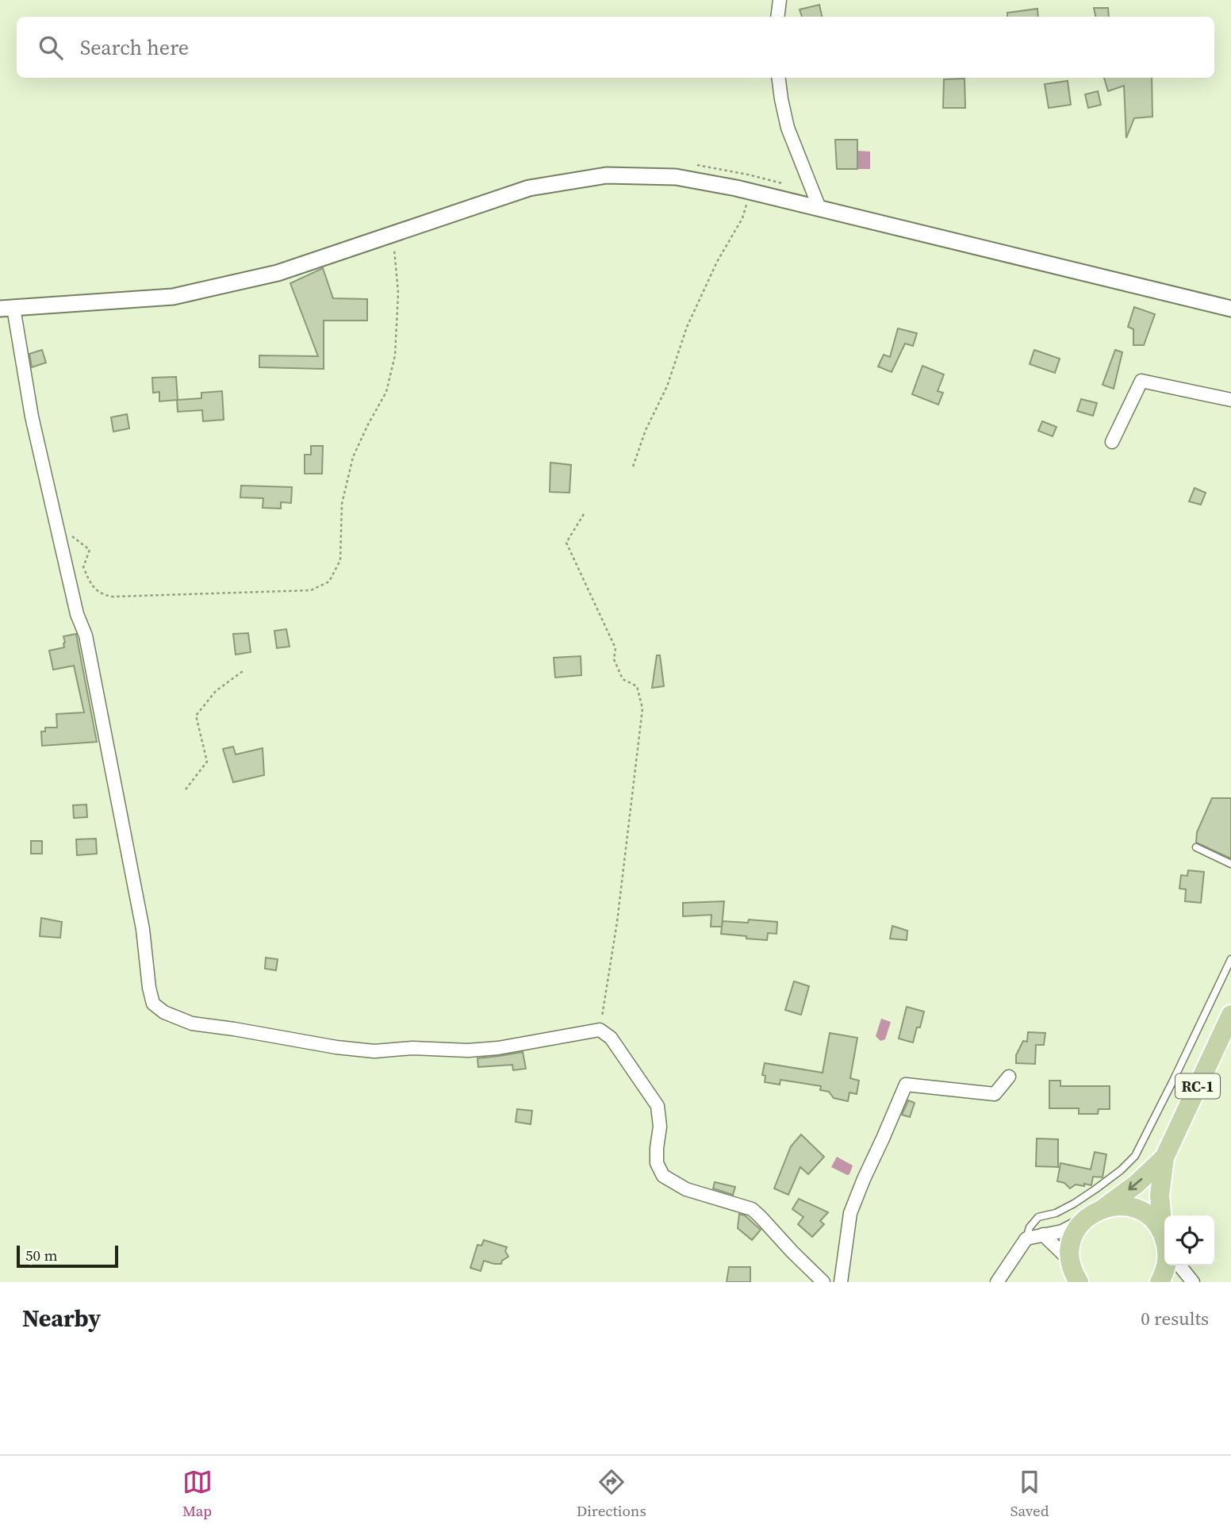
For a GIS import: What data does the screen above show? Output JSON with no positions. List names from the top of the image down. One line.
{"streets":{"main road":["RC-1"]},"scale_bar":"50 m","page":{"search":"Search here","scale":"50 m","heading":["Nearby","0 results"],"nav":["Map","Directions","Saved"]}}
